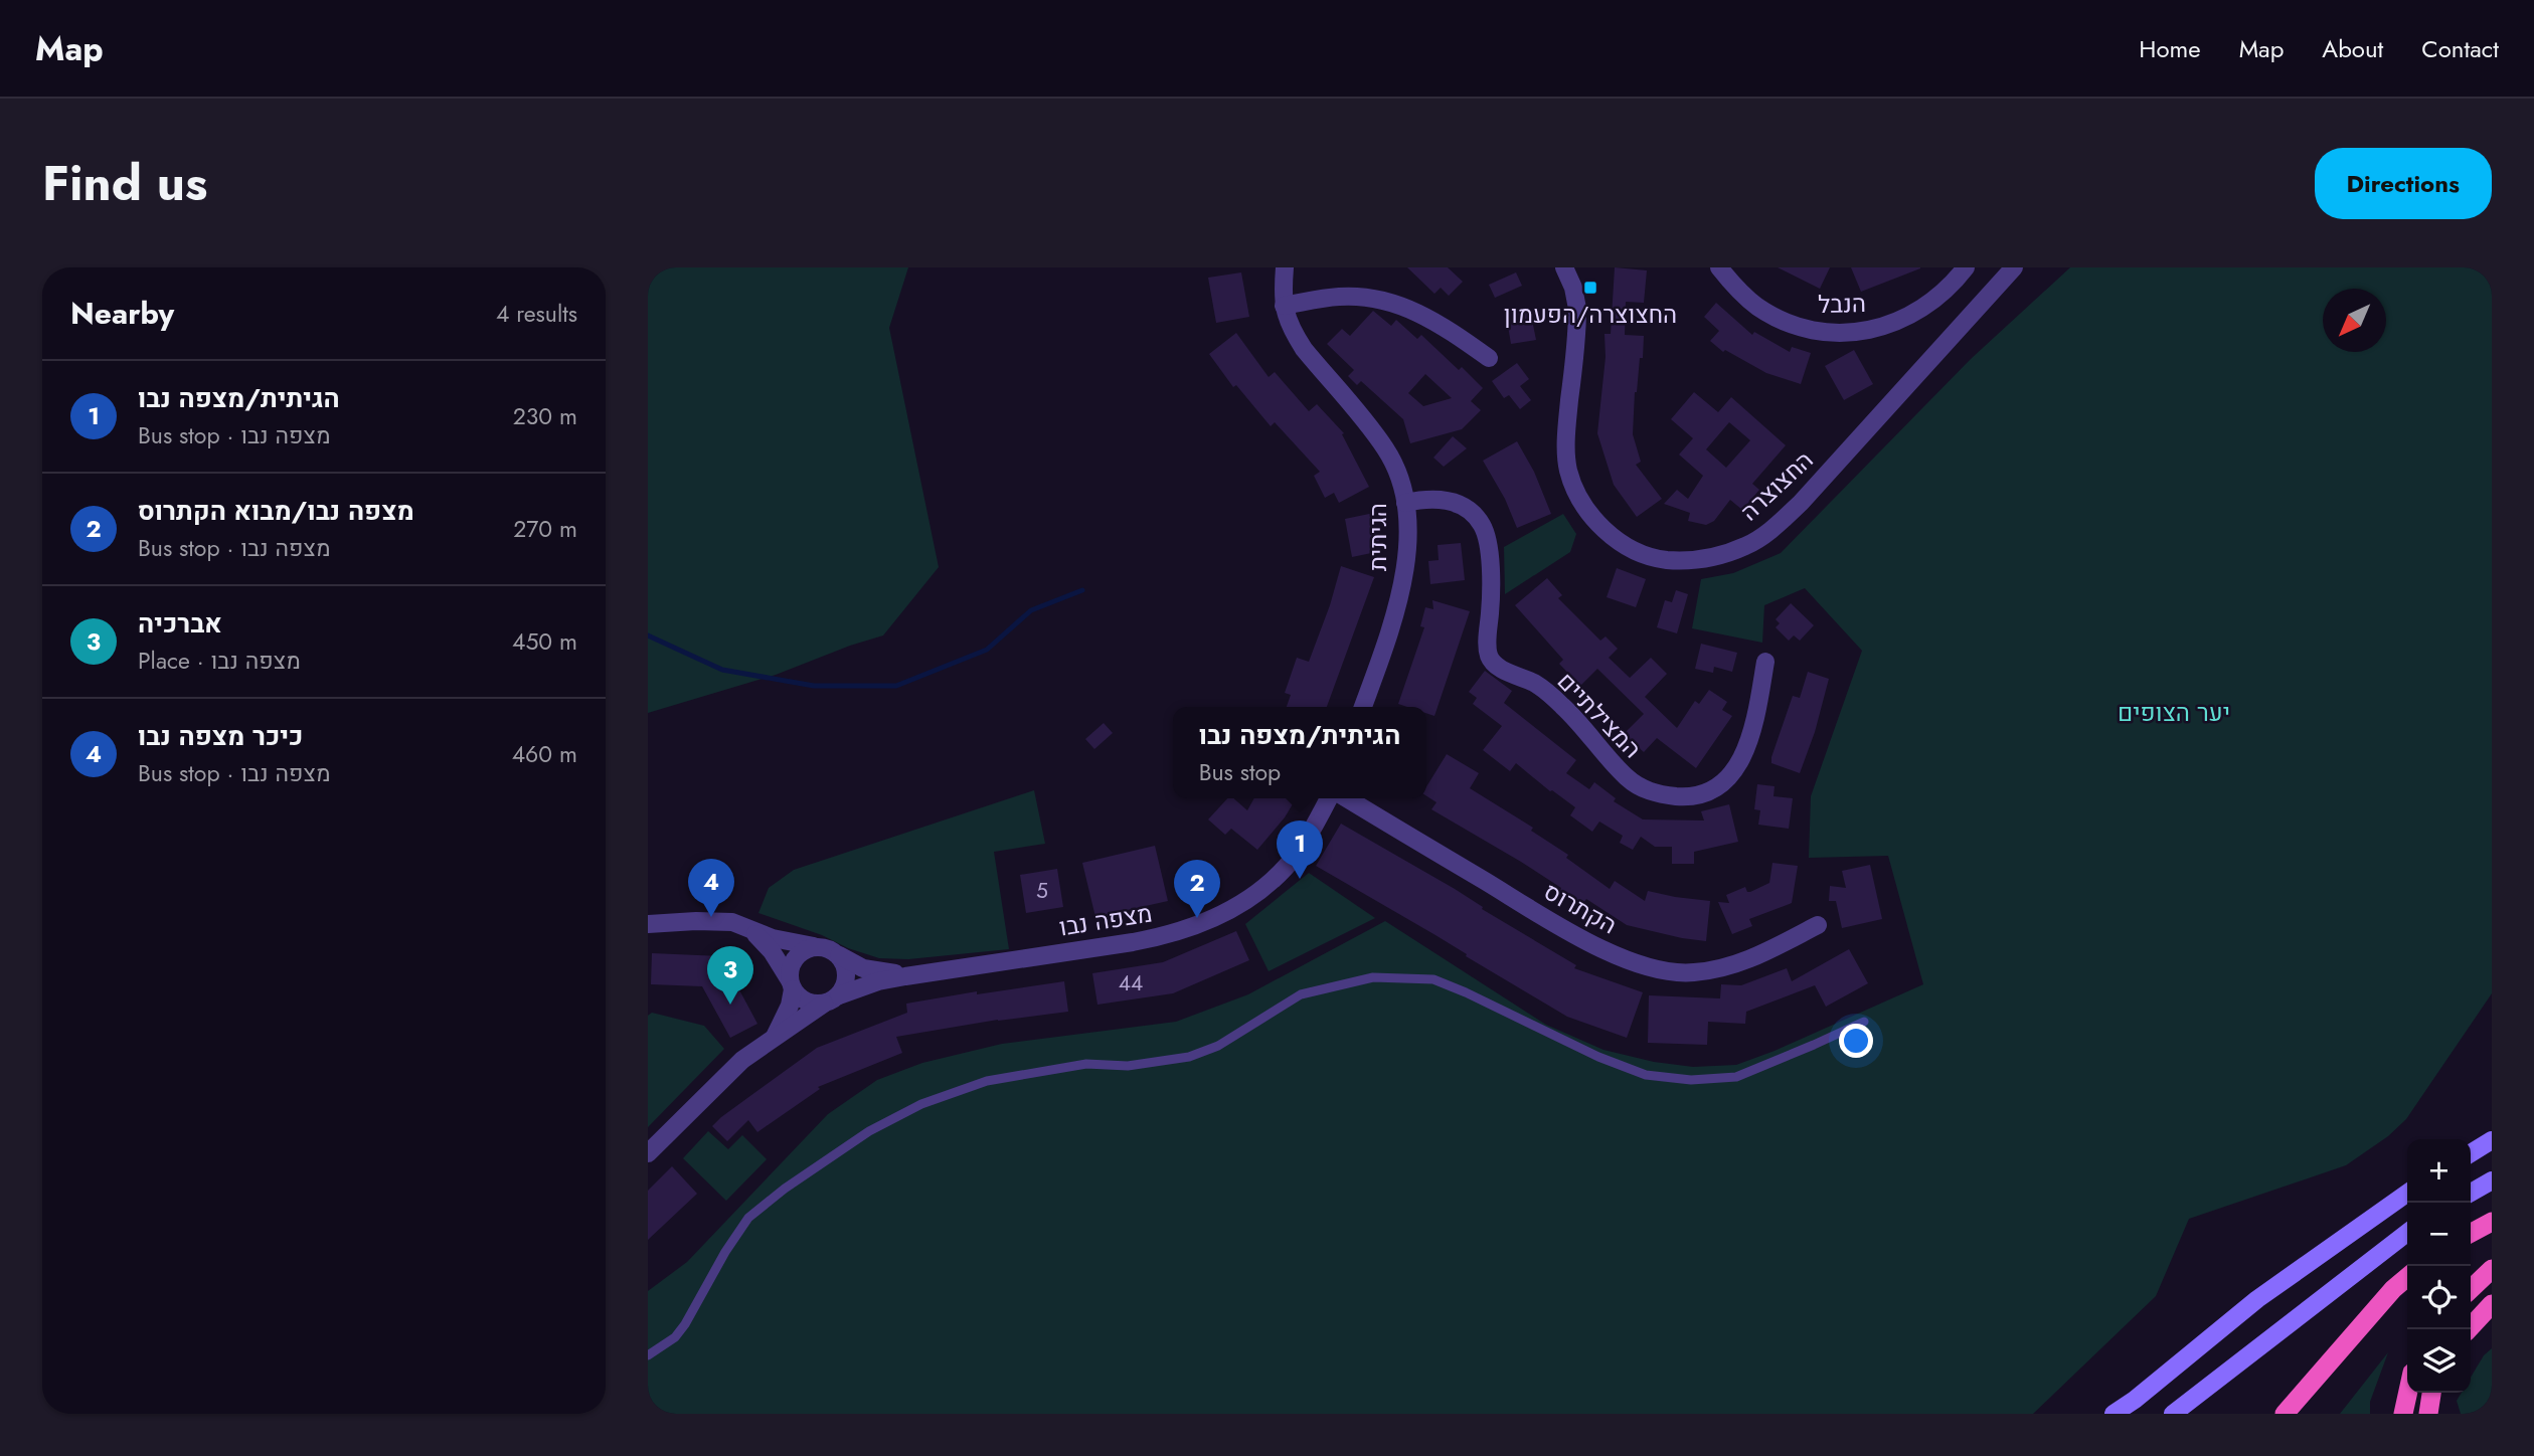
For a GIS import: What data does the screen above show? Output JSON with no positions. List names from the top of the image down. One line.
{"streets":{"street":["הנבל","החצוצרה","הגיתית","המצילתיים","הקתרוס","מצפה נבו"]},"crossings":[["הגיתית","המצילתיים"]],"parks":["יער הצופים"],"places":{"transit":["החצוצרה/הפעמון"]},"house_numbers":["5","44"],"north":"bottom left","page":{"header":"Map","nav":["Home","Map","About","Contact"],"title":"Find us","buttons":"Directions","heading":["Nearby","4 results"],"list":[{"mark":"1","name":"הגיתית/מצפה נבו","note":"Bus stop · מצפה נבו","value":"230 m"},{"mark":"2","name":"מצפה נבו/מבוא הקתרוס","note":"Bus stop · מצפה נבו","value":"270 m"},{"mark":"3","name":"אברכיה","note":"Place · מצפה נבו","value":"450 m"},{"mark":"4","name":"כיכר מצפה נבו","note":"Bus stop · מצפה נבו","value":"460 m"}],"popup":["הגיתית/מצפה נבו","Bus stop"],"pins":["1","4","2","3"],"map_buttons":["+","−"]}}
